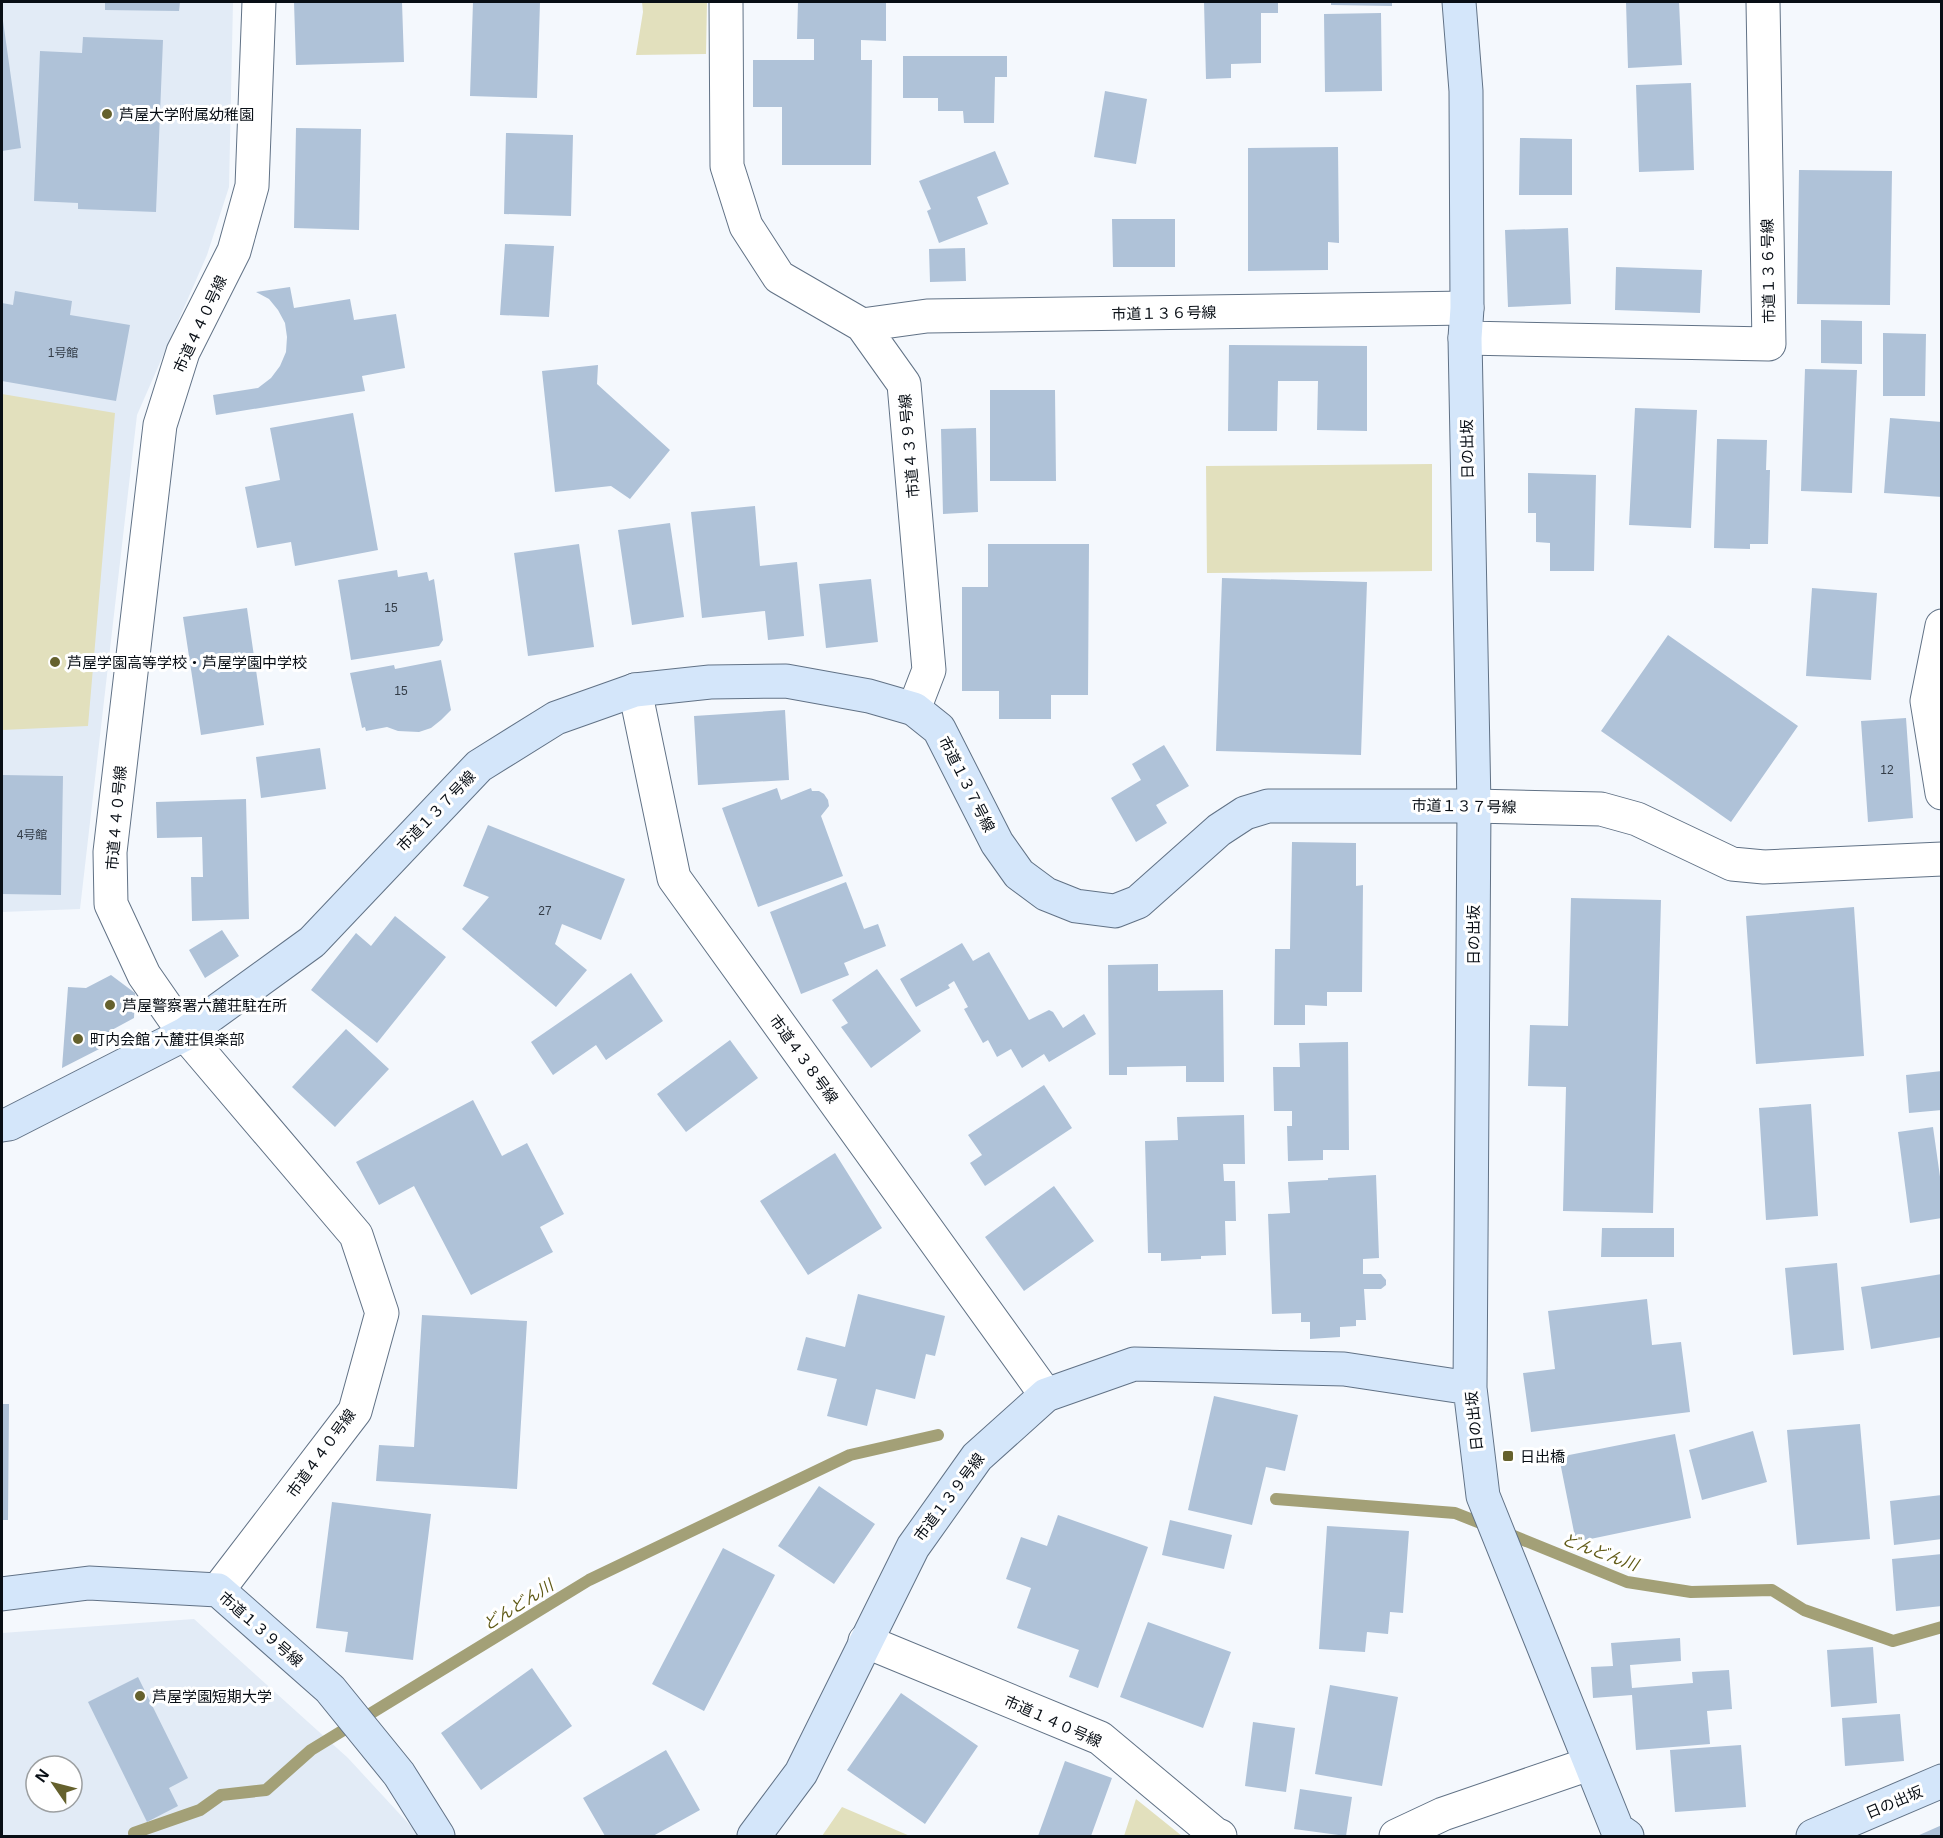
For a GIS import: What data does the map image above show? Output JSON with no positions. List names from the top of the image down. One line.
{"streets":{"street":["市道１３６号線","市道４４０号線","市道４３９号線","日の出坂","市道１３７号線","市道４３８号線","市道１３９号線","市道１４０号線"]},"crossings":[["市道１３６号線","市道４３９号線"],["市道１３６号線","日の出坂"],["市道４４０号線","市道１３７号線"],["市道４４０号線","市道１３９号線"],["市道４３９号線","市道１３７号線"],["日の出坂","市道１３７号線"],["日の出坂","市道１３９号線"],["市道１３７号線","市道４３８号線"],["市道４３８号線","市道１３９号線"],["市道１３９号線","市道１４０号線"]],"water":["どんどん川"],"places":{"other":["芦屋大学附属幼稚園","芦屋学園高等学校・芦屋学園中学校","芦屋警察署六麓荘駐在所","町内会館 六麓荘倶楽部","芦屋学園短期大学"],"transit":["日出橋"]},"house_numbers":["1号館","15","15","12","4号館","27"],"north":"top left"}
